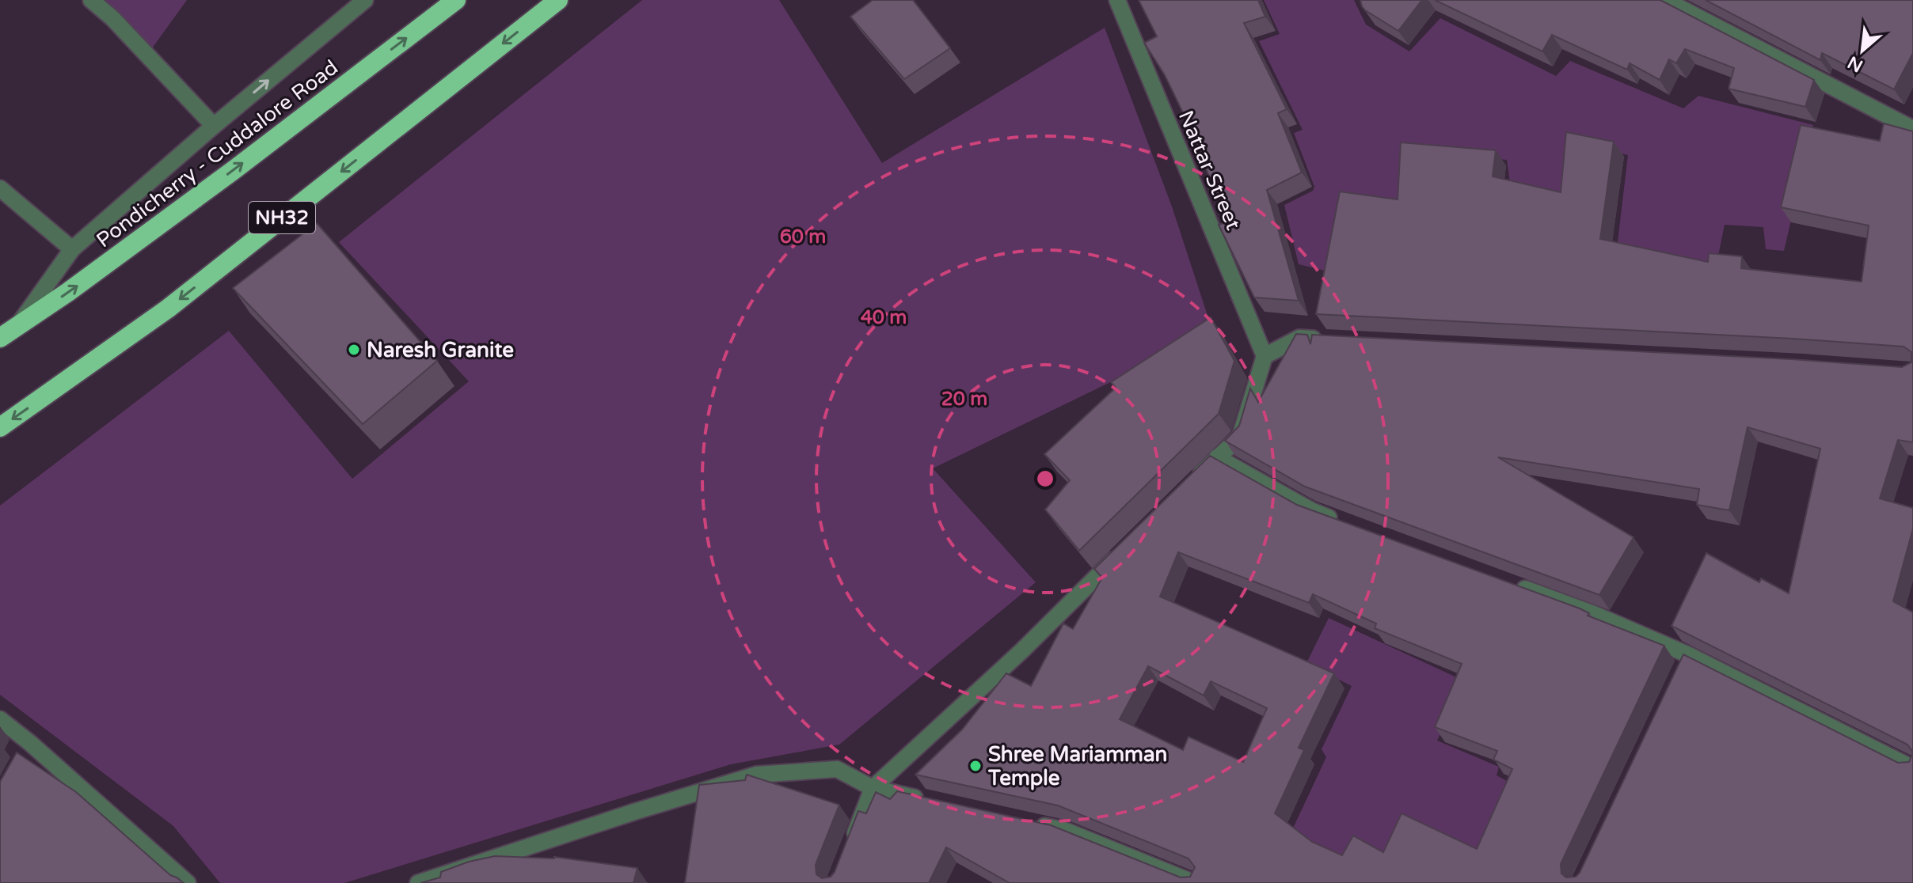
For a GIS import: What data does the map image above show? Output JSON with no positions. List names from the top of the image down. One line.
{"streets":{"highway":["Pondicherry - Cuddalore Road","NH32"],"street":["Nattar Street"]},"places":["Naresh Granite","Shree Mariamman Temple"],"north":"bottom left","rings":["60 m","40 m","20 m"]}
